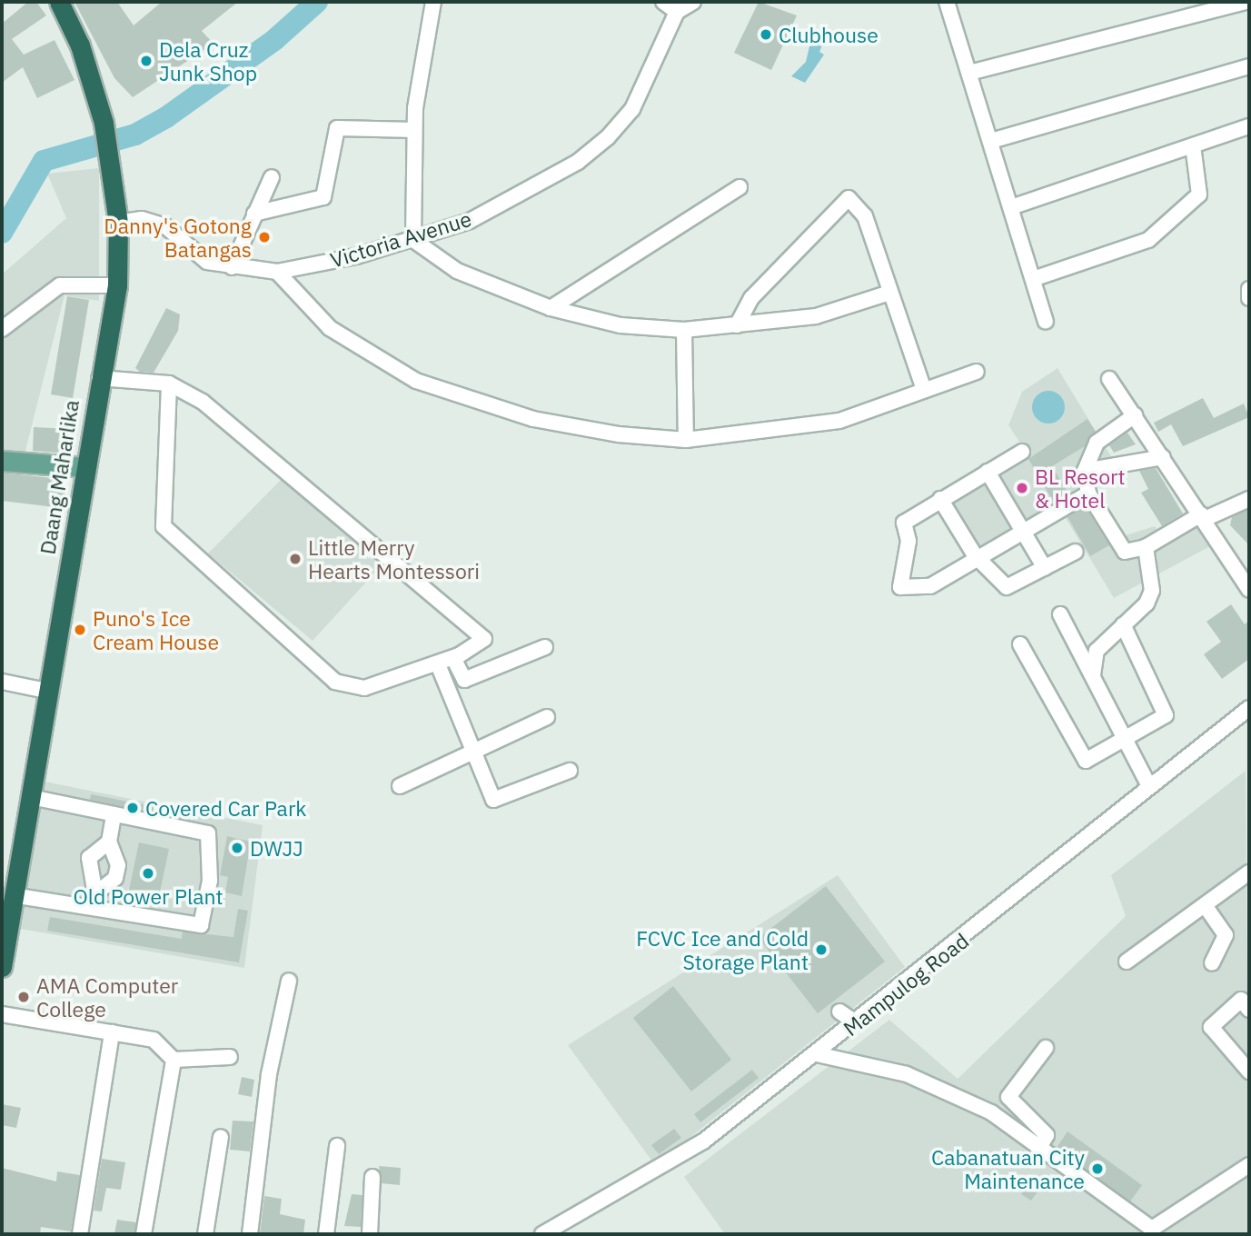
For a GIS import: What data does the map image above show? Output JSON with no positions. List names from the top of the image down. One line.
{"streets":{"highway":["Daang Maharlika"],"street":["Victoria Avenue","Mampulog Road"]},"crossings":[["Victoria Avenue","Daang Maharlika"]],"places":["Clubhouse","Dela Cruz Junk Shop","Danny's Gotong Batangas","BL Resort & Hotel","Little Merry Hearts Montessori","Puno's Ice Cream House","Covered Car Park","DWJJ","Old Power Plant","FCVC Ice and Cold Storage Plant","AMA Computer College","Cabanatuan City Maintenance"]}
